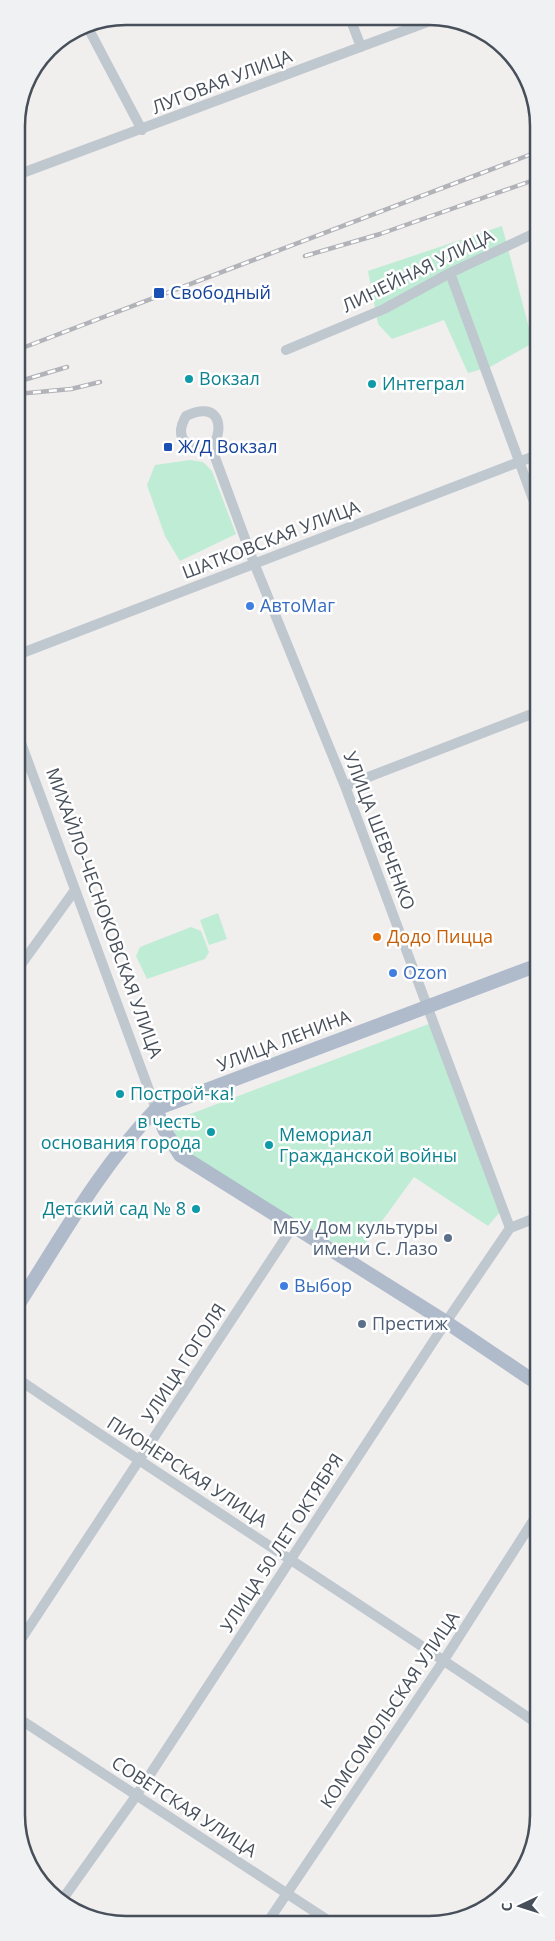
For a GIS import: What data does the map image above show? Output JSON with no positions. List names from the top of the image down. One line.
{"streets":{"main road":["МИХАЙЛО-ЧЕСНОКОВСКАЯ УЛИЦА","УЛИЦА ЛЕНИНА"],"street":["ЛУГОВАЯ УЛИЦА","ЛИНЕЙНАЯ УЛИЦА","ШАТКОВСКАЯ УЛИЦА","УЛИЦА ШЕВЧЕНКО","УЛИЦА ГОГОЛЯ","ПИОНЕРСКАЯ УЛИЦА","УЛИЦА 50 ЛЕТ ОКТЯБРЯ","КОМСОМОЛЬСКАЯ УЛИЦА","СОВЕТСКАЯ УЛИЦА"]},"crossings":[["ШАТКОВСКАЯ УЛИЦА","УЛИЦА ШЕВЧЕНКО"],["УЛИЦА ШЕВЧЕНКО","УЛИЦА ЛЕНИНА"],["УЛИЦА ШЕВЧЕНКО","УЛИЦА 50 ЛЕТ ОКТЯБРЯ"],["МИХАЙЛО-ЧЕСНОКОВСКАЯ УЛИЦА","УЛИЦА ЛЕНИНА"],["МИХАЙЛО-ЧЕСНОКОВСКАЯ УЛИЦА","УЛИЦА ГОГОЛЯ"],["МИХАЙЛО-ЧЕСНОКОВСКАЯ УЛИЦА","УЛИЦА 50 ЛЕТ ОКТЯБРЯ"],["УЛИЦА ГОГОЛЯ","ПИОНЕРСКАЯ УЛИЦА"],["ПИОНЕРСКАЯ УЛИЦА","УЛИЦА 50 ЛЕТ ОКТЯБРЯ"],["ПИОНЕРСКАЯ УЛИЦА","КОМСОМОЛЬСКАЯ УЛИЦА"],["УЛИЦА 50 ЛЕТ ОКТЯБРЯ","СОВЕТСКАЯ УЛИЦА"],["КОМСОМОЛЬСКАЯ УЛИЦА","СОВЕТСКАЯ УЛИЦА"]],"places":{"transit":["Свободный","Ж/Д Вокзал"],"other":["Вокзал","Интеграл","АвтоМаг","Додо Пицца","Ozon","Построй-ка!","в честь основания города","Мемориал Гражданской войны","Детский сад № 8","МБУ Дом культуры имени С. Лазо","Выбор","Престиж"]},"north":"left"}
